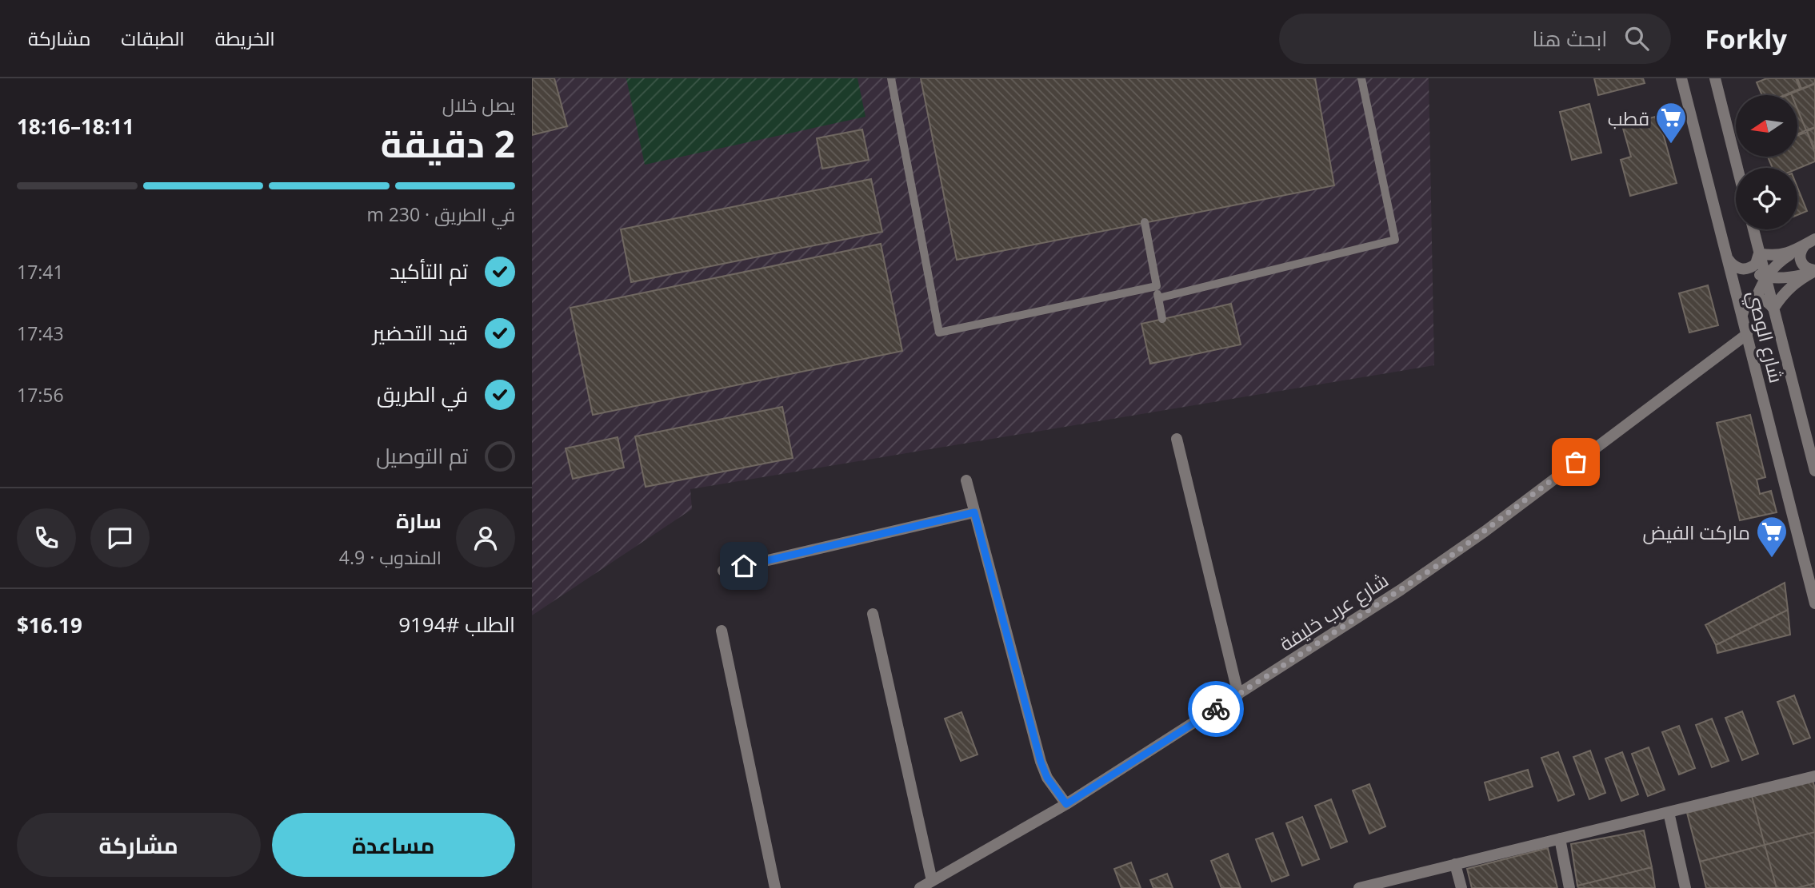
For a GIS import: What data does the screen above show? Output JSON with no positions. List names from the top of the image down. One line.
{"streets":{"street":["شارع الوصي","شارع عرب خليفة"]},"crossings":[["شارع الوصي","شارع عرب خليفة"]],"places":{"supermarket":["قطب","ماركت الفيض"]},"north":"left","page":{"header":"Forkly","search":"ابحث هنا","nav":["الخريطة","الطبقات","مشاركة"],"heading":["2 دقيقة","يصل خلال","18:11–18:16"],"panel":["سارة","المندوب · 4.9","الطلب #9194","$16.19"],"bar":"في الطريق · 230 m","list":[["تم التأكيد","17:41"],["قيد التحضير","17:43"],["في الطريق","17:56"],"تم التوصيل"],"buttons":["مساعدة","مشاركة"]}}
